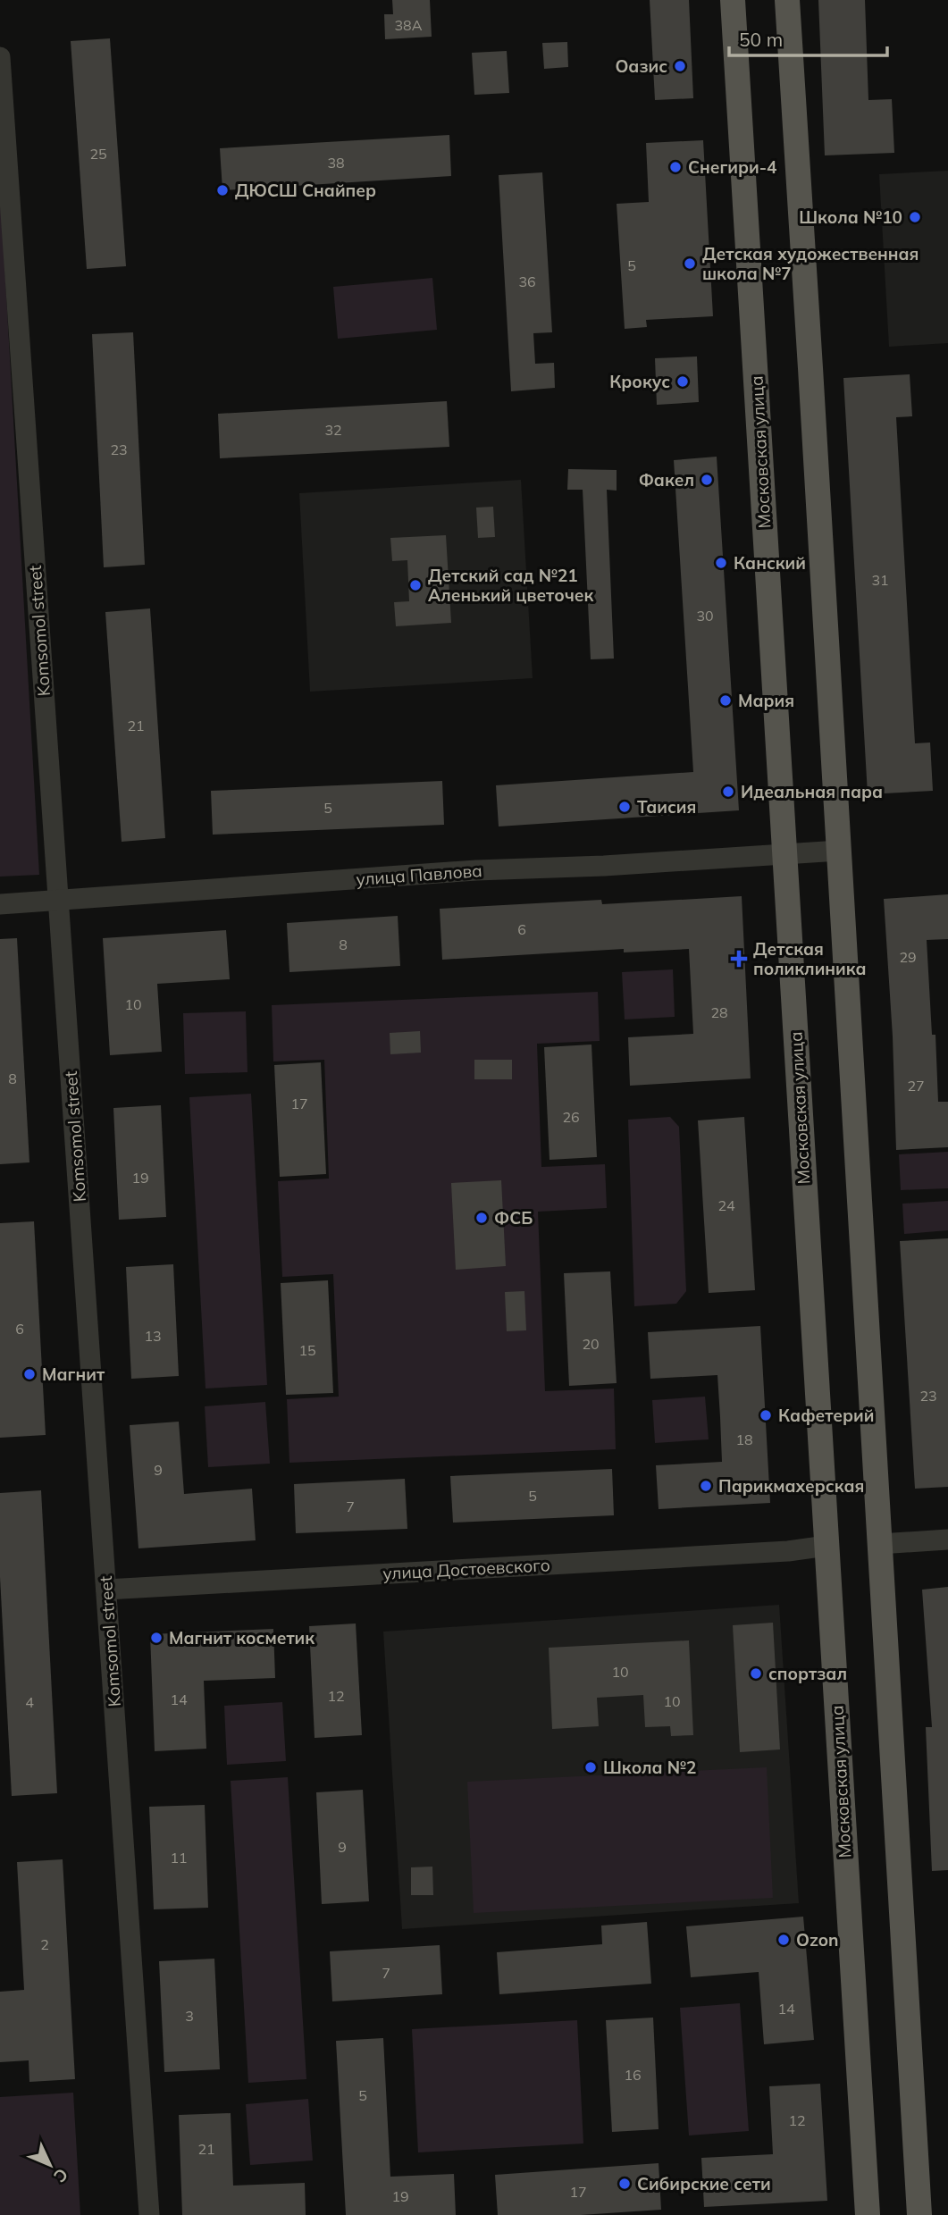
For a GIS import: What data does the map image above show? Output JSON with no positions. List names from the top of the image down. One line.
{"streets":{"main road":["Московская улица"],"street":["Komsomol street","улица Павлова","улица Достоевского"]},"crossings":[["Московская улица","улица Павлова"],["Московская улица","улица Достоевского"],["Komsomol street","улица Павлова"],["Komsomol street","улица Достоевского"]],"places":{"other":["Оазис","Снегири-4","ДЮСШ Снайпер","Школа №10","Детская художественная школа №7","Крокус","Факел","Канский","Детский сад №21 Аленький цветочек","Мария","Идеальная пара","Таисия","ФСБ","Магнит","Кафетерий","Парикмахерская","Магнит косметик","спортзал","Школа №2","Ozon","Сибирские сети"],"health":["Детская поликлиника"]},"house_numbers":["38А","25","38","5","36","32","23","31","30","21","5","6","8","29","10","28","8","27","17","26","19","24","6","13","20","15","23","18","9","5","7","10","12","14","10","4","9","11","2","7","14","3","16","5","12","21","17","19"],"scale_bar":"50 m","north":"bottom right"}
